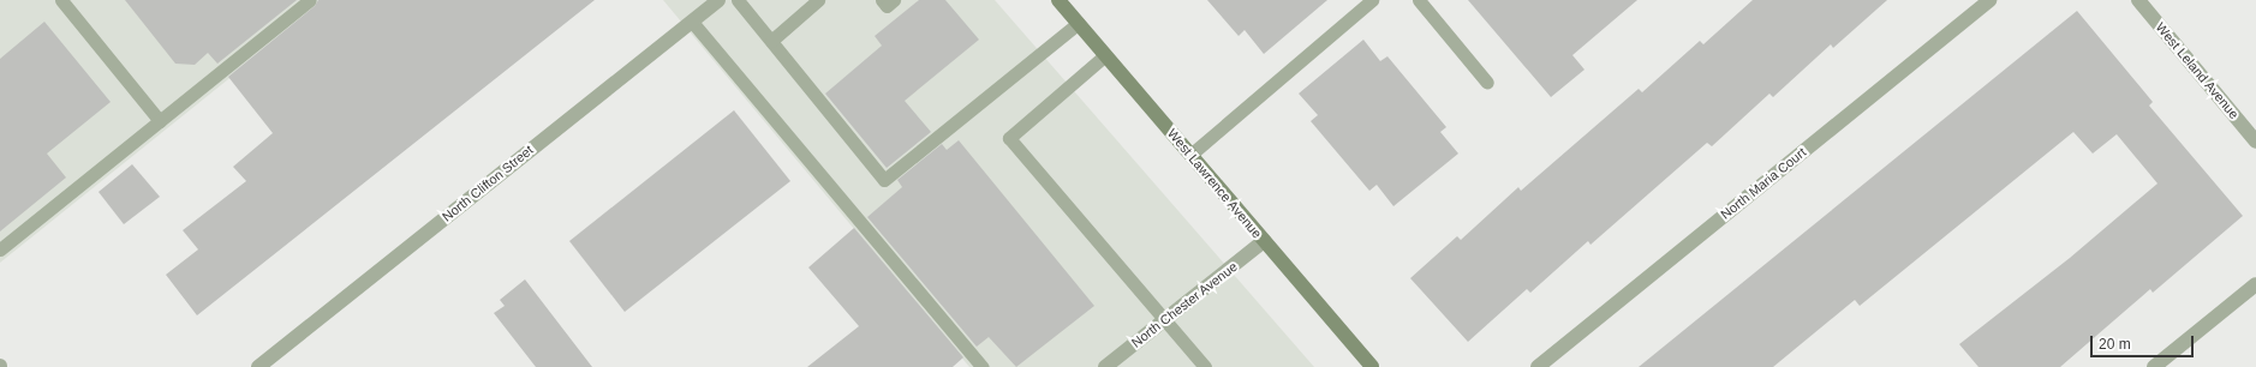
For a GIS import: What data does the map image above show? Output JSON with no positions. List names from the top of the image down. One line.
{"streets":{"main road":["West Lawrence Avenue"],"street":["West Leland Avenue","North Clifton Street","North Maria Court","North Chester Avenue"]},"crossings":[["West Lawrence Avenue","North Chester Avenue"]],"scale_bar":"20 m"}
